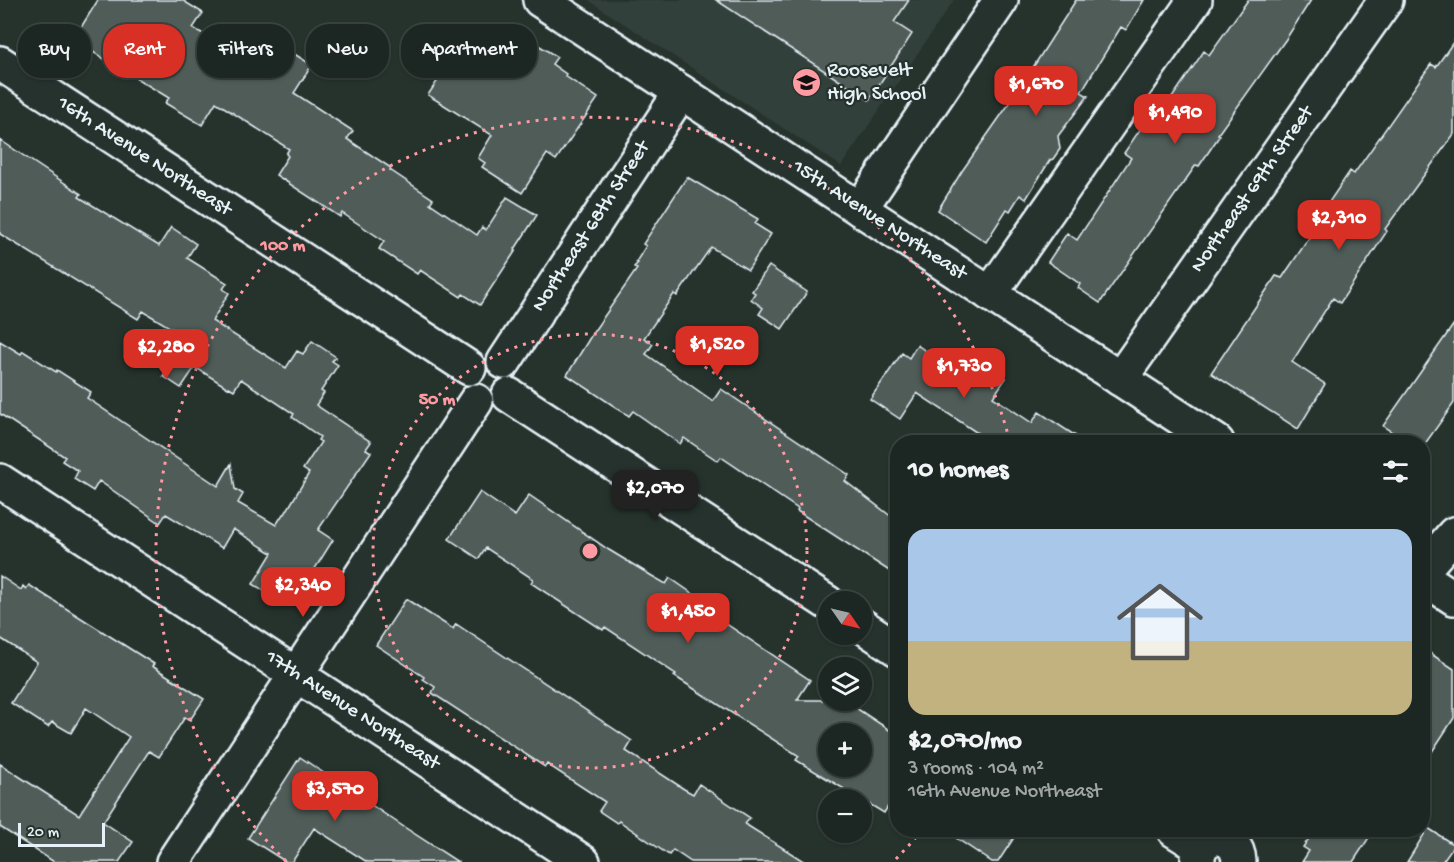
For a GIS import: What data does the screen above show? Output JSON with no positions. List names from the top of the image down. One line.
{"streets":{"street":["16th Avenue Northeast","Northeast 69th Street","15th Avenue Northeast","Northeast 68th Street","17th Avenue Northeast"]},"crossings":[["16th Avenue Northeast","Northeast 68th Street"],["Northeast 69th Street","15th Avenue Northeast"],["15th Avenue Northeast","Northeast 68th Street"]],"places":{"school or university":["Roosevelt High School"]},"scale_bar":"20 m","north":"bottom right","page":{"chip":["Buy","Rent","Filters","New","Apartment"],"price":["$1,670","$1,490","$2,310","$1,520","$2,280","$1,730","$2,070","$2,340","$1,450","$3,570"],"heading":"10 homes","list":[{"name":"$2,070/mo","note":"3 rooms · 104 m² · 16th Avenue Northeast"}],"map_buttons":["+","−"],"scale":"20 m"},"rings":["100 m","50 m"]}
